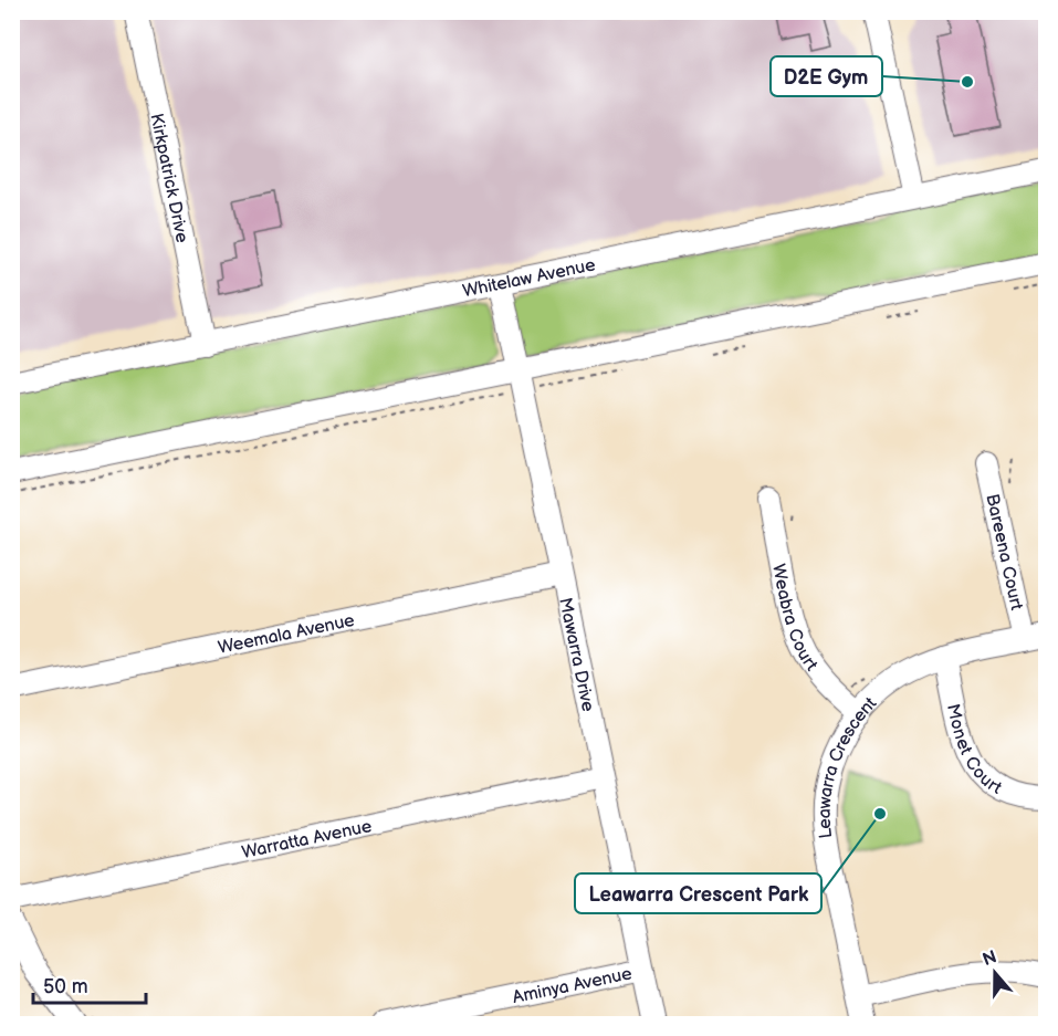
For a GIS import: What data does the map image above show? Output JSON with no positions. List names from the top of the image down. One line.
{"streets":{"street":["Kirkpatrick Drive","Whitelaw Avenue","Bareena Court","Weabra Court","Weemala Avenue","Mawarra Drive","Monet Court","Leawarra Crescent","Warratta Avenue","Aminya Avenue"]},"crossings":[["Kirkpatrick Drive","Whitelaw Avenue"],["Whitelaw Avenue","Mawarra Drive"],["Bareena Court","Leawarra Crescent"],["Weabra Court","Leawarra Crescent"],["Weemala Avenue","Mawarra Drive"],["Mawarra Drive","Warratta Avenue"],["Mawarra Drive","Aminya Avenue"],["Monet Court","Leawarra Crescent"]],"places":["D2E Gym","Leawarra Crescent Park"],"scale_bar":"50 m","north":"top"}
